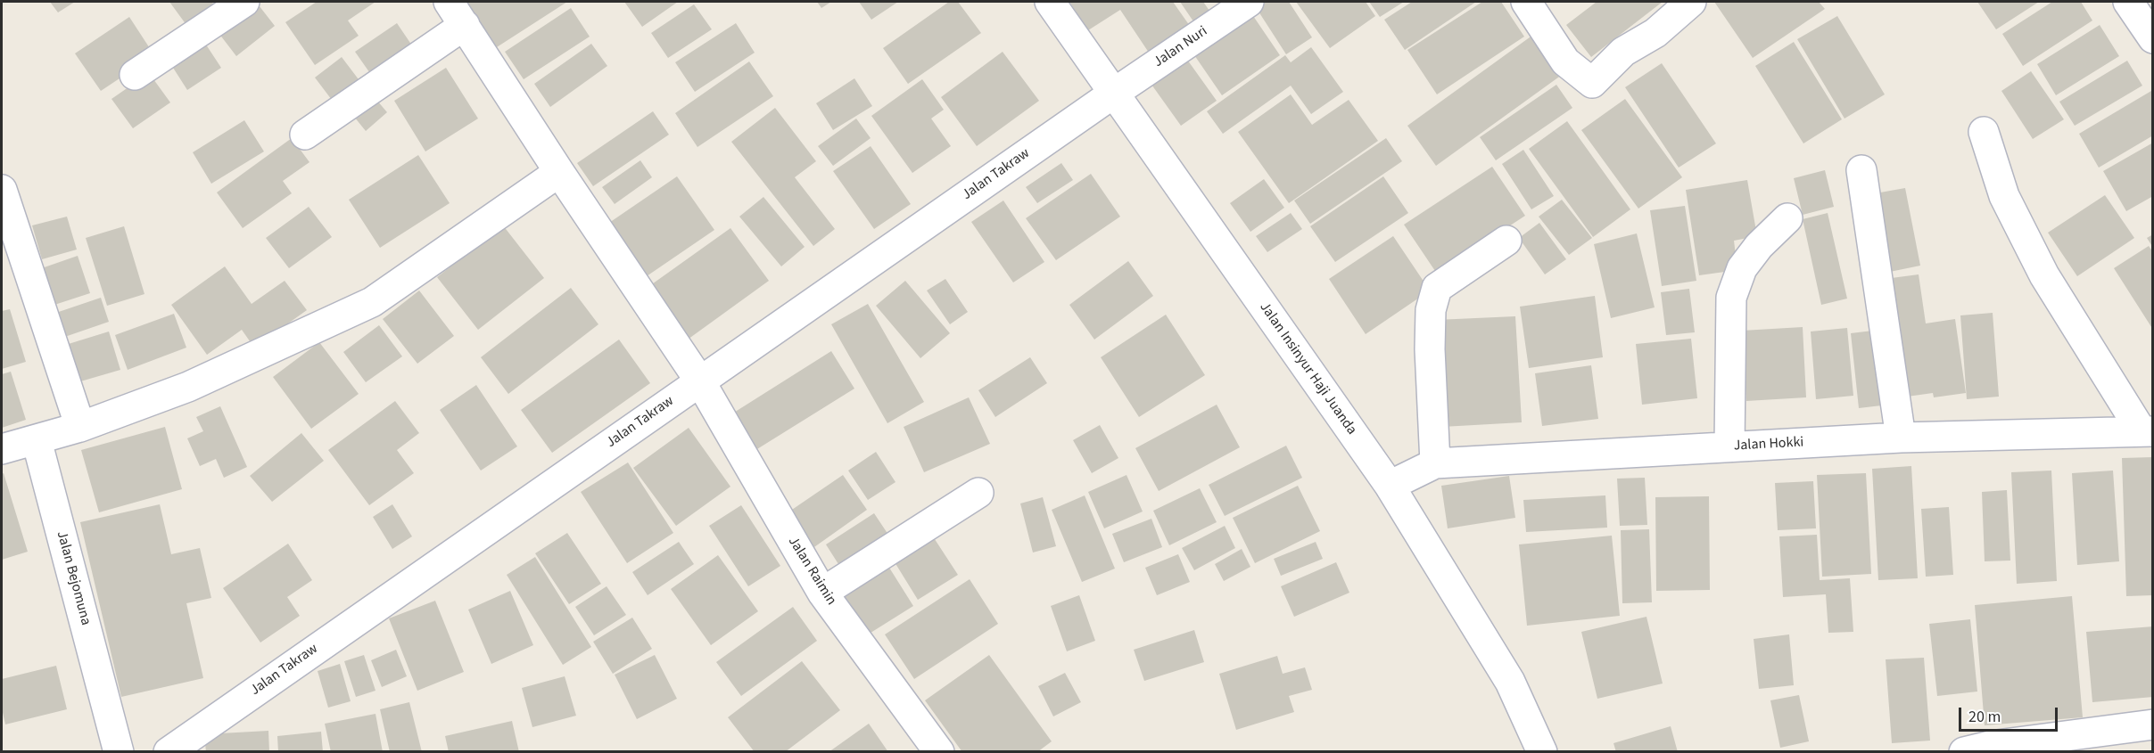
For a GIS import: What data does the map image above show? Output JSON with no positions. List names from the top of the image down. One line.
{"streets":{"street":["Jalan Nuri","Jalan Takraw","Jalan Insinyur Haji Juanda","Jalan Hokki","Jalan Raimin","Jalan Bejomuna"]},"crossings":[["Jalan Nuri","Jalan Takraw"],["Jalan Nuri","Jalan Insinyur Haji Juanda"],["Jalan Takraw","Jalan Insinyur Haji Juanda"],["Jalan Takraw","Jalan Raimin"],["Jalan Insinyur Haji Juanda","Jalan Hokki"]],"scale_bar":"20 m"}
